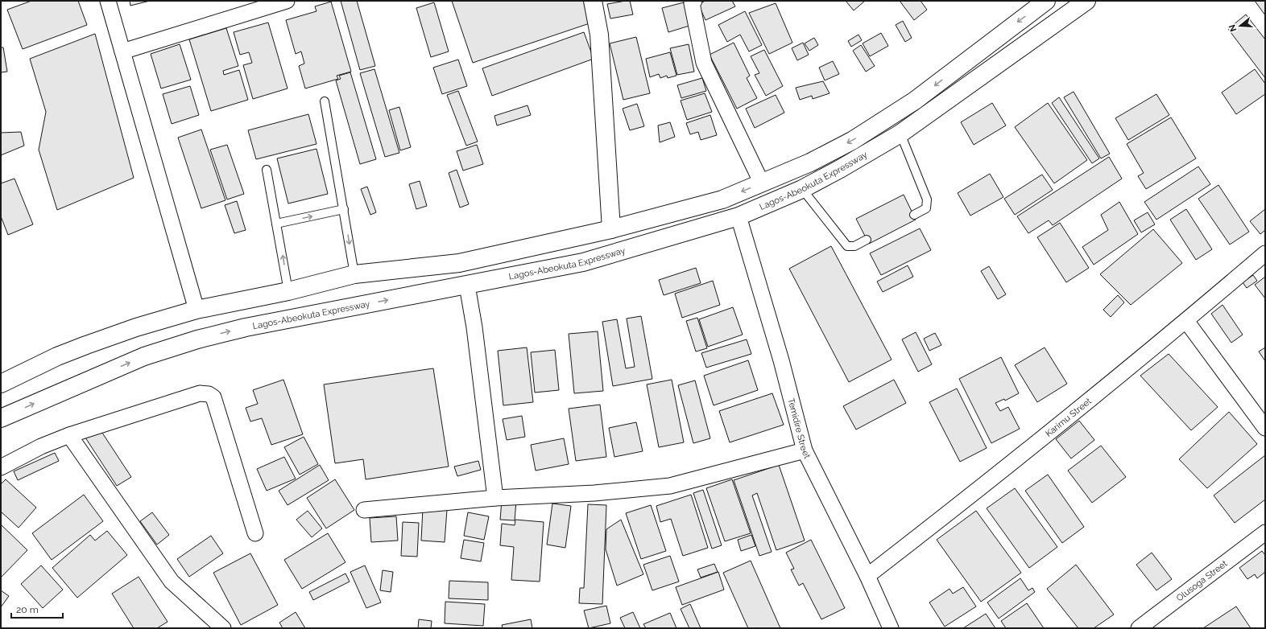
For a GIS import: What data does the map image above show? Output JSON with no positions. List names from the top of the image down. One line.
{"streets":{"main road":["Lagos-Abeokuta Expressway"],"street":["Karimu Street","Temidire Street","Olusoga Street"]},"crossings":[["Lagos-Abeokuta Expressway","Temidire Street"],["Karimu Street","Temidire Street"]],"scale_bar":"20 m","north":"left"}
